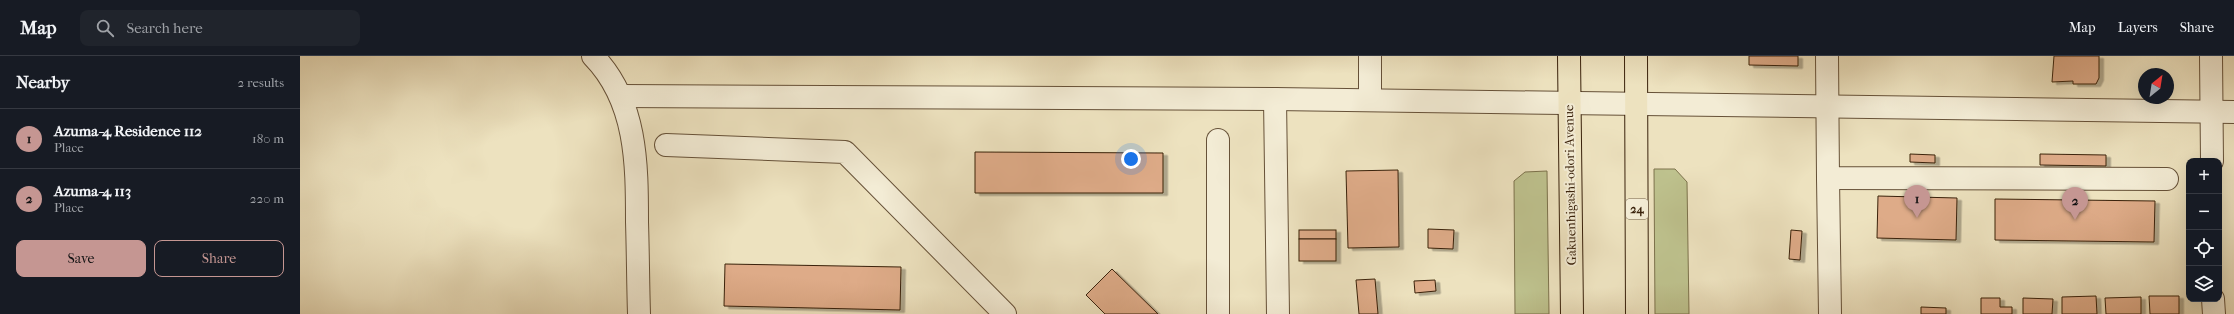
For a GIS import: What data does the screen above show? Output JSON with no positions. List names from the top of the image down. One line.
{"streets":{"main road":["Gakuenhigashi-odori Avenue","24"]},"north":"top right","page":{"header":"Map","search":"Search here","nav":["Map","Layers","Share"],"heading":["Nearby","2 results"],"list":[{"mark":"1","name":"Azuma-4 Residence 112","note":"Place","value":"180 m"},{"mark":"2","name":"Azuma-4 113","note":"Place","value":"220 m"}],"map_buttons":["+","−"],"pins":["1","2"],"buttons":["Save","Share"]}}
